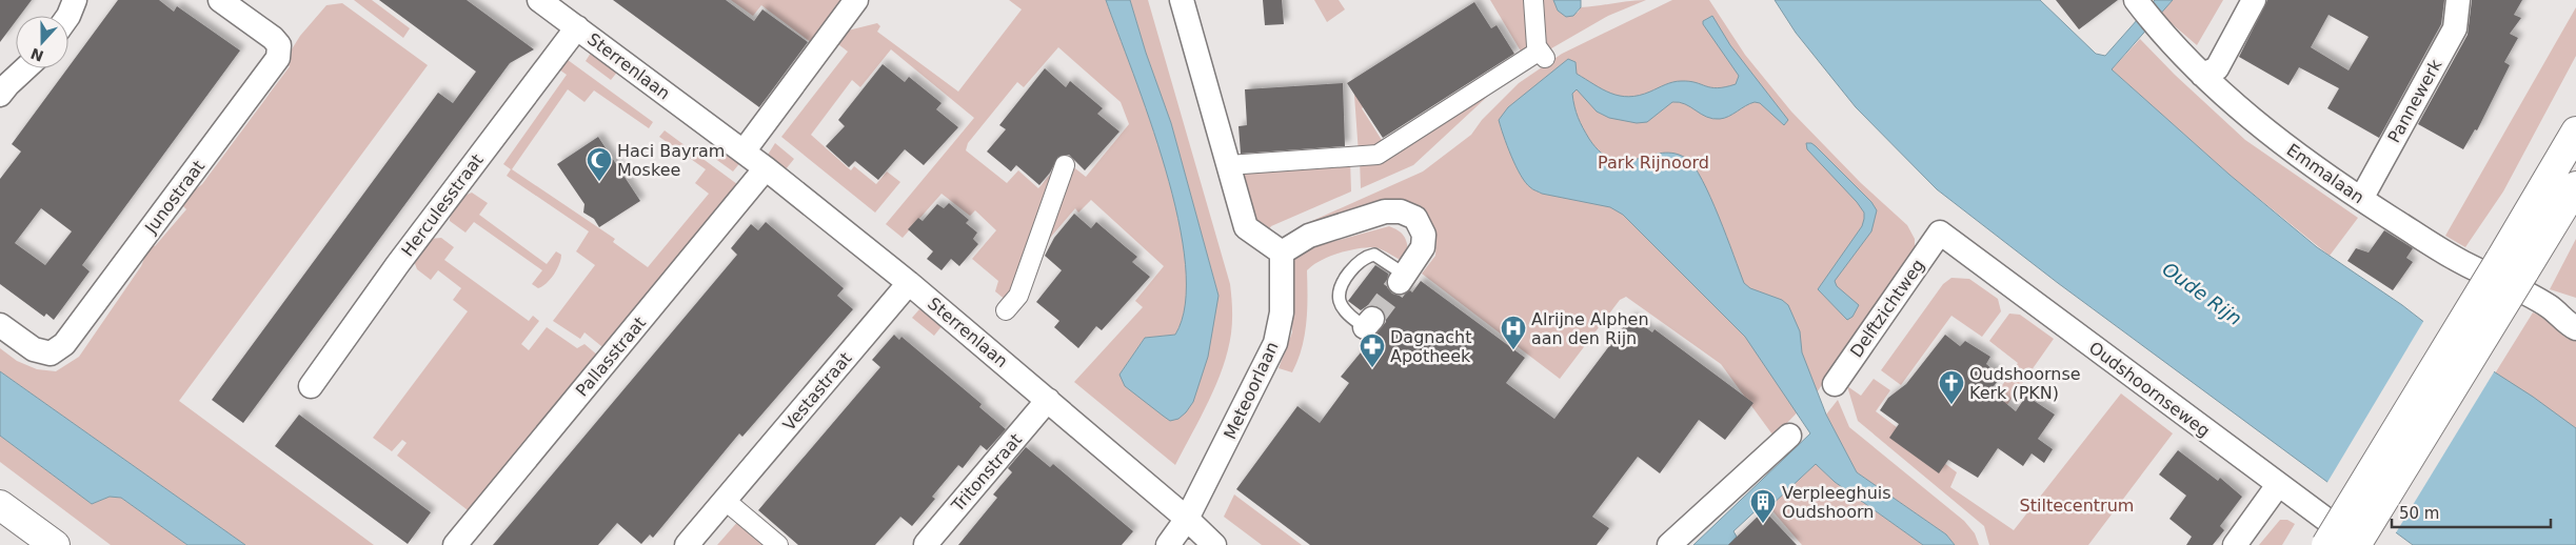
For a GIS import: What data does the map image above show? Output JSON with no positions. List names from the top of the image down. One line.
{"streets":{"street":["Sterrenlaan","Pannewerk","Emmalaan","Junostraat","Herculesstraat","Delftzichtweg","Pallasstraat","Oudshoornseweg","Meteoorlaan","Vestastraat","Tritonstraat"]},"crossings":[["Sterrenlaan","Herculesstraat"],["Sterrenlaan","Pallasstraat"],["Sterrenlaan","Meteoorlaan"],["Sterrenlaan","Vestastraat"],["Sterrenlaan","Tritonstraat"],["Pannewerk","Emmalaan"],["Delftzichtweg","Oudshoornseweg"]],"water":["Oude Rijn"],"parks":["Park Rijnoord","Stiltecentrum"],"places":{"mosque":["Haci Bayram Moskee"],"hospital":["Alrijne Alphen aan den Rijn"],"pharmacy":["Dagnacht Apotheek"],"church":["Oudshoornse Kerk (PKN)"],"building":["Verpleeghuis Oudshoorn"]},"scale_bar":"50 m","north":"bottom"}
